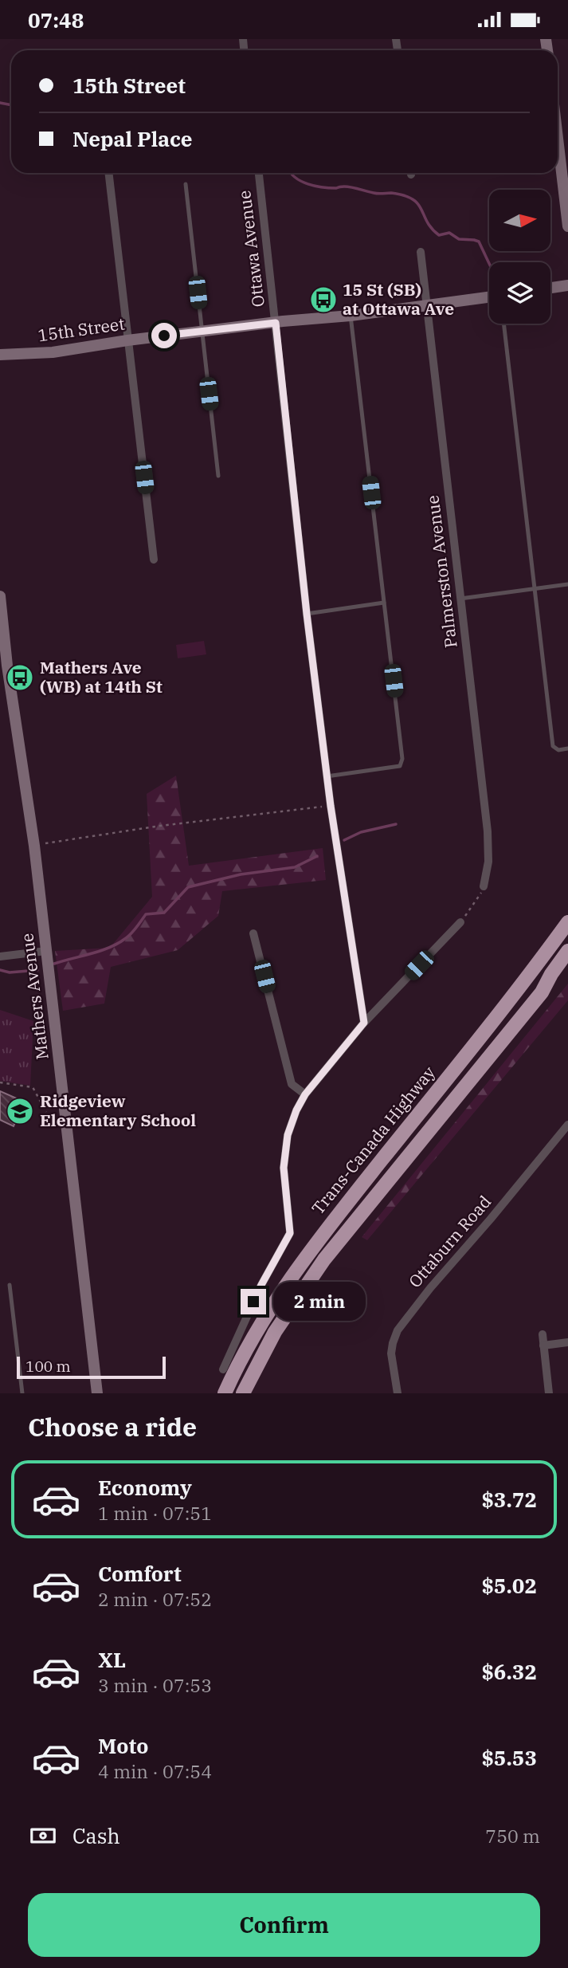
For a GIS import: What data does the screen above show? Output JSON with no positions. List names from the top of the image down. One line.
{"streets":{"highway":["Trans-Canada Highway"],"street":["Ottawa Avenue","15th Street","Palmerston Avenue","Mathers Avenue","Ottaburn Road"]},"crossings":[["Ottawa Avenue","15th Street"],["15th Street","Palmerston Avenue"]],"places":{"bus stop":["15 St (SB) at Ottawa Ave","Mathers Ave (WB) at 14th St"],"school or university":["Ridgeview Elementary School"]},"scale_bar":"100 m","north":"right","page":{"status":"07:48","banner":["15th Street","Nepal Place"],"bubble":"2 min","scale":"100 m","heading":"Choose a ride","list":[{"name":"Economy","note":"1 min · 07:51","value":"$3.72"},{"name":"Comfort","note":"2 min · 07:52","value":"$5.02"},{"name":"XL","note":"3 min · 07:53","value":"$6.32"},{"name":"Moto","note":"4 min · 07:54","value":"$5.53"}],"pay":["Cash","750 m"],"buttons":"Confirm"}}
